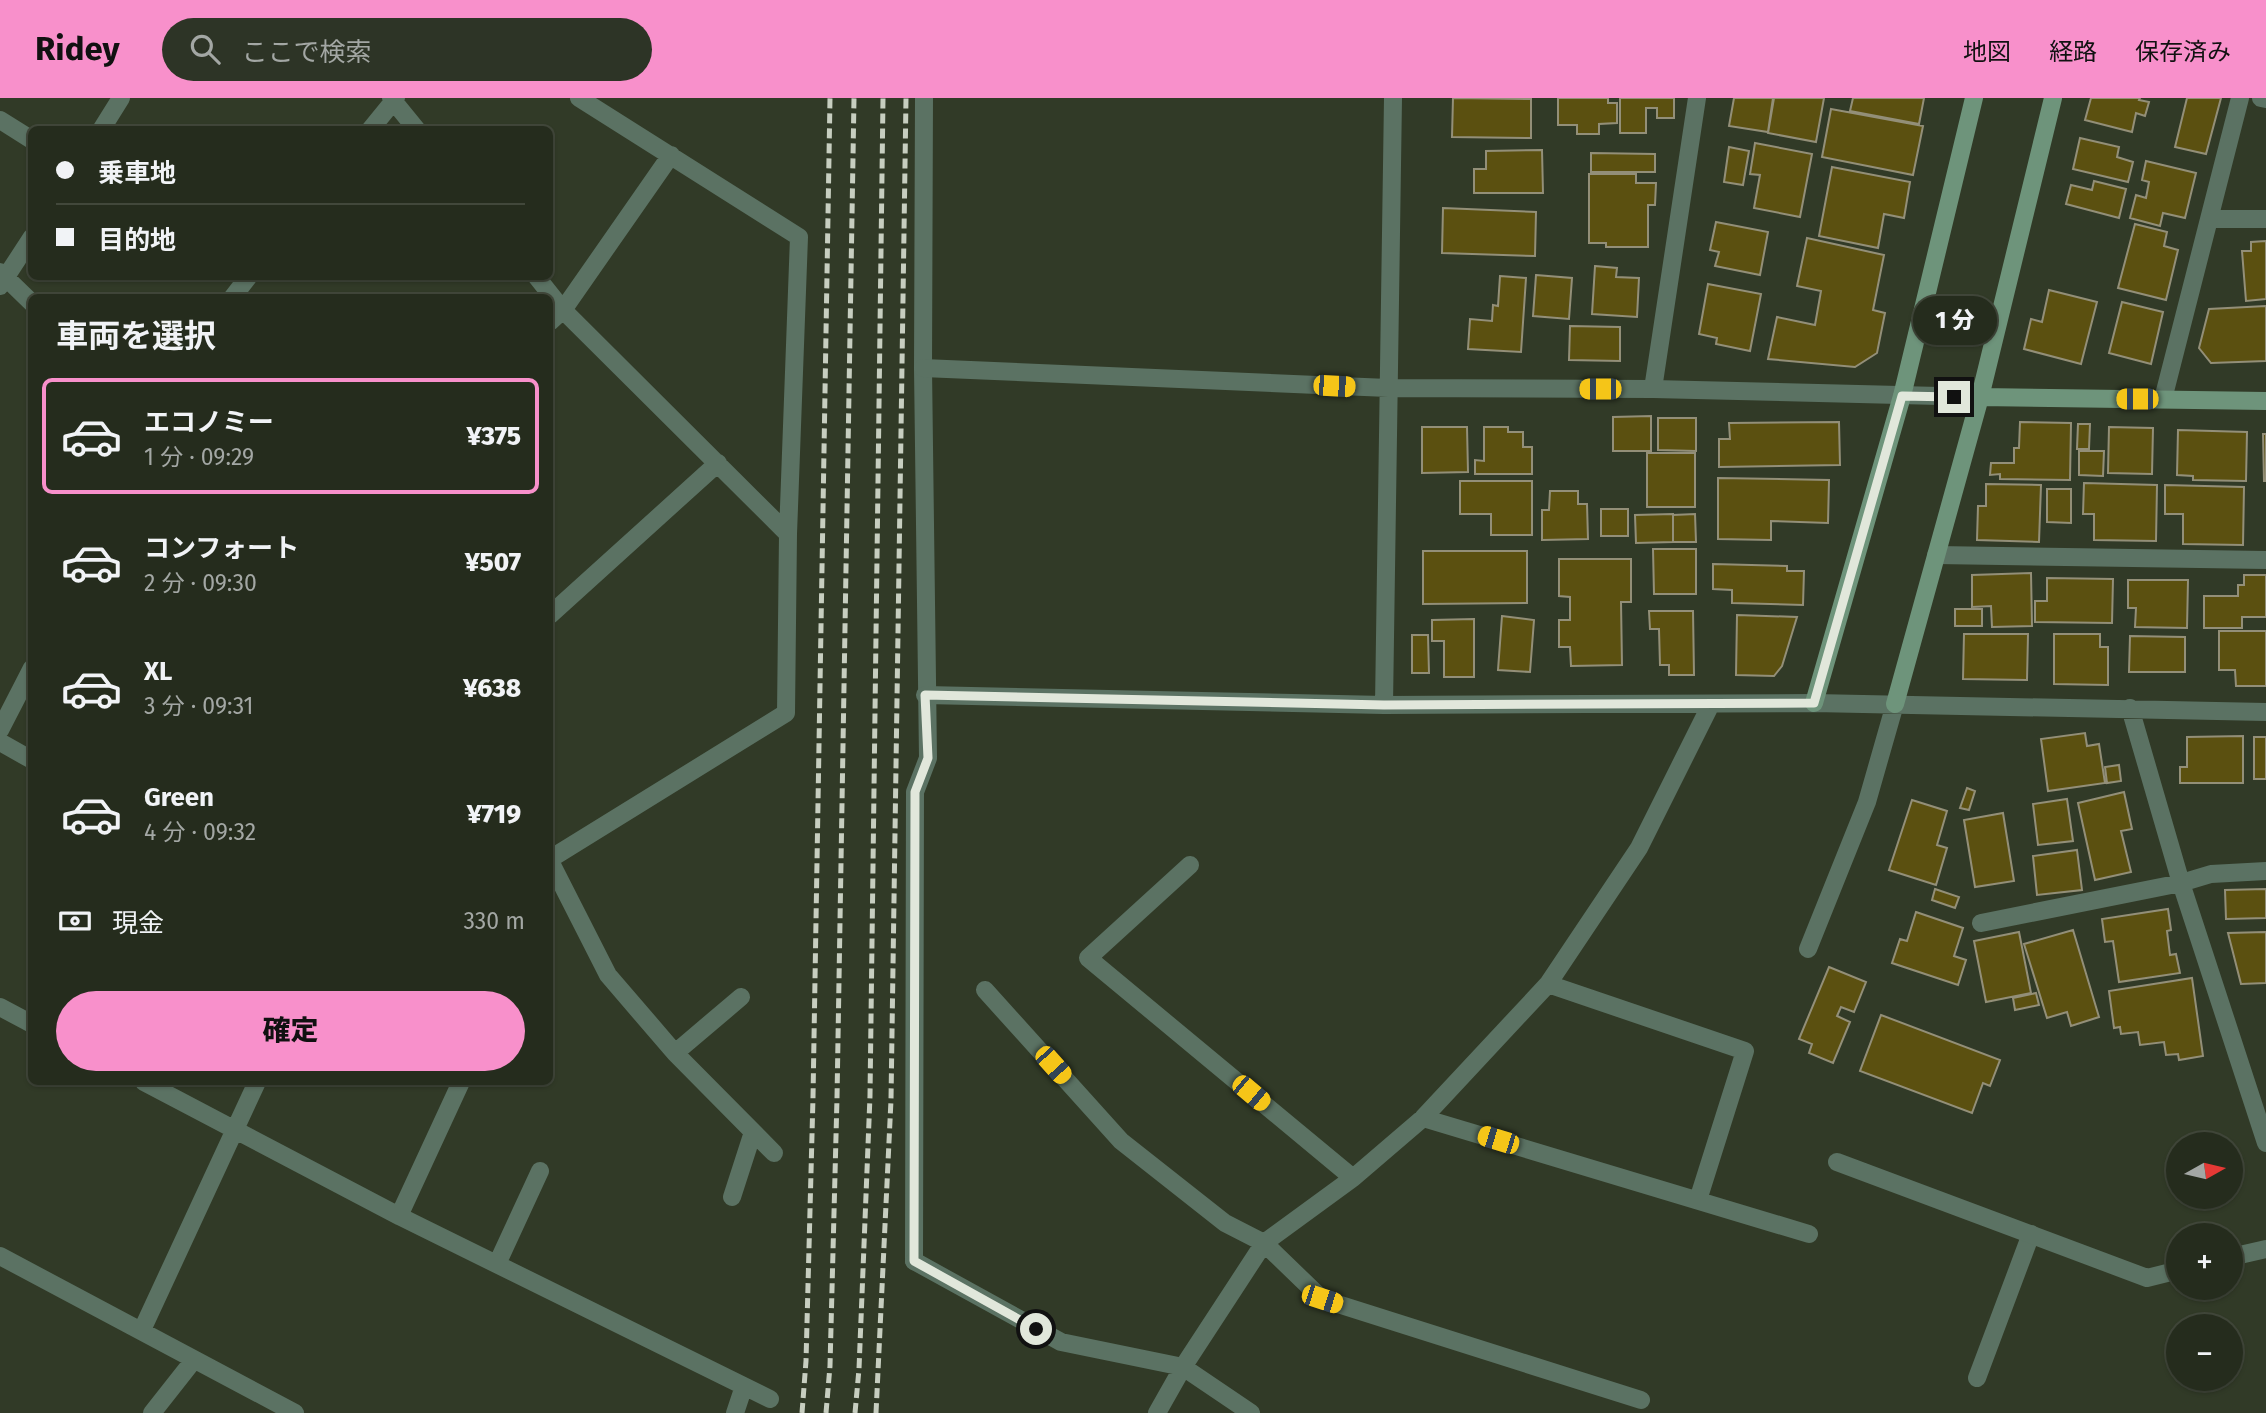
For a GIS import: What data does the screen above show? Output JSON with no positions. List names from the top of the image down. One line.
{"north":"right","page":{"header":"Ridey","search":"ここで検索","nav":["地図","経路","保存済み"],"banner":["乗車地","目的地"],"heading":"車両を選択","bubble":"1 分","list":[{"name":"エコノミー","note":"1 分 · 09:29","value":"¥375"},{"name":"コンフォート","note":"2 分 · 09:30","value":"¥507"},{"name":"XL","note":"3 分 · 09:31","value":"¥638"},{"name":"Green","note":"4 分 · 09:32","value":"¥719"}],"pay":["現金","330 m"],"buttons":"確定","map_buttons":["+","−"]}}
